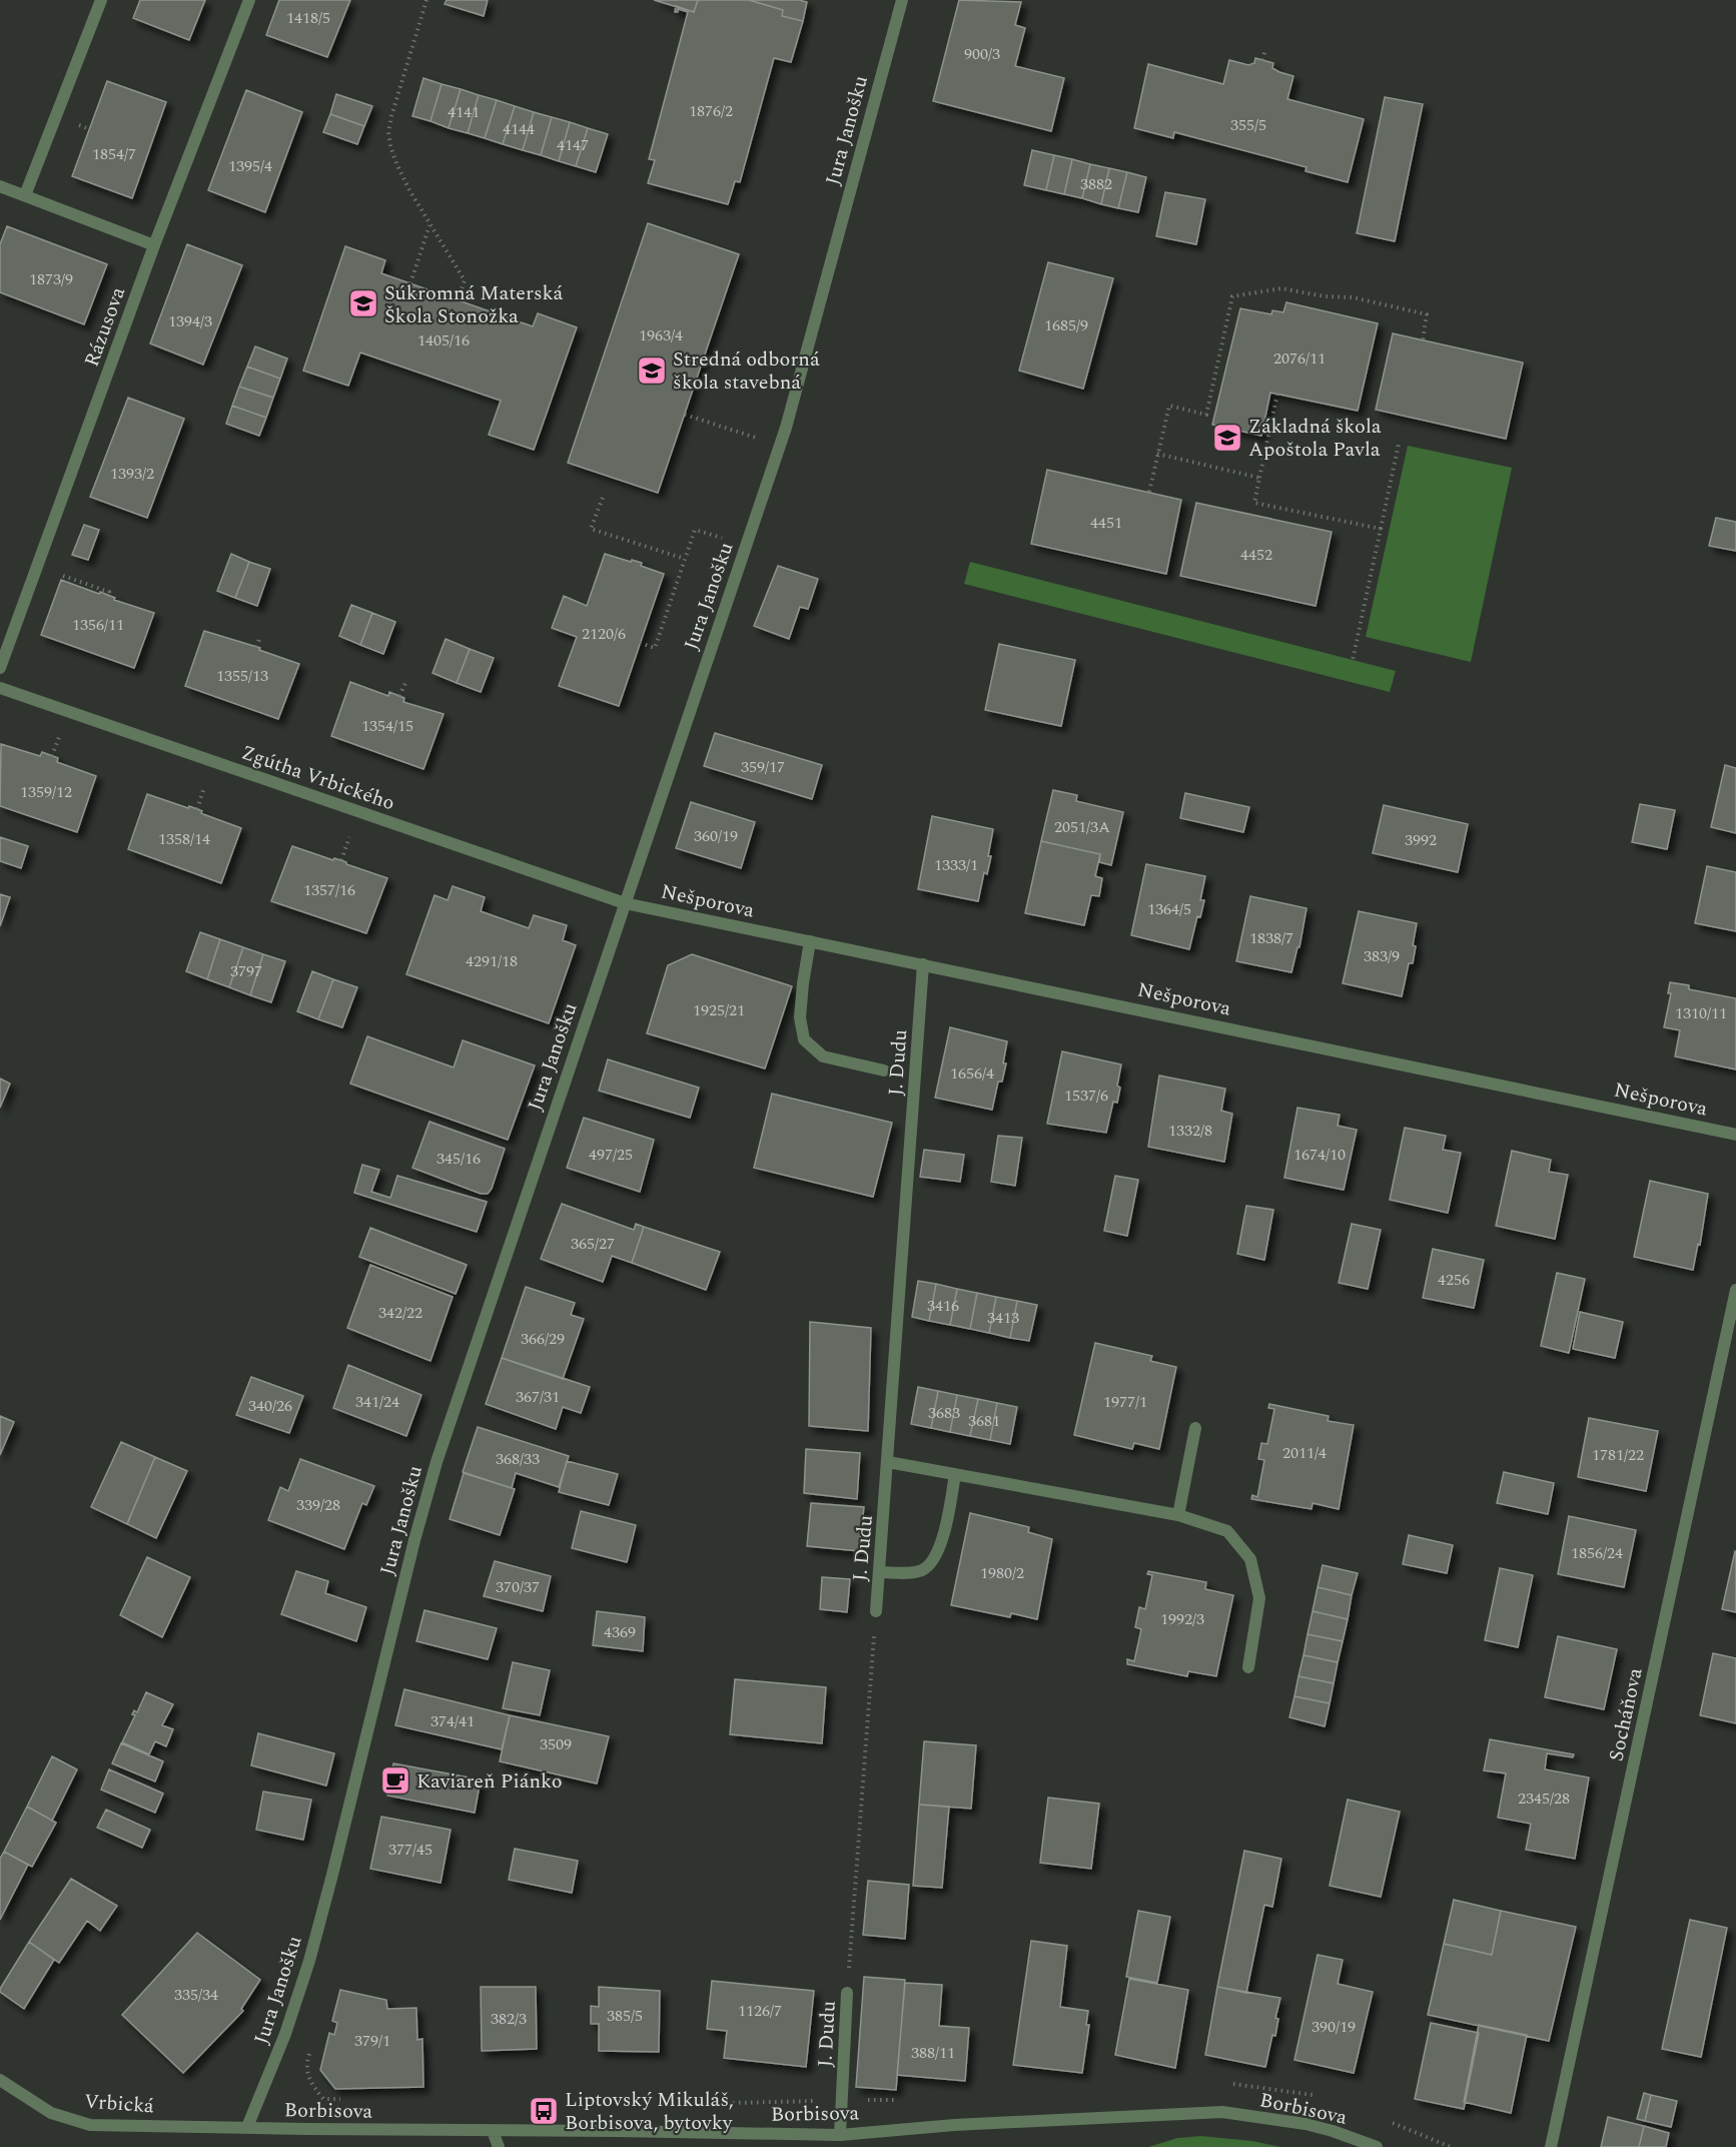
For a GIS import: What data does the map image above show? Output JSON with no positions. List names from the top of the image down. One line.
{"streets":{"street":["Jura Janošku","Rázusova","Zgútha Vrbického","Nešporova","J. Dudu","Socháňova","Vrbická","Borbisova"]},"crossings":[["Jura Janošku","Zgútha Vrbického"],["Jura Janošku","Nešporova"],["Jura Janošku","Vrbická"],["Jura Janošku","Borbisova"],["Zgútha Vrbického","Nešporova"],["Nešporova","J. Dudu"],["J. Dudu","Borbisova"],["Vrbická","Borbisova"]],"places":{"school or university":["Súkromná Materská Škola Stonožka","Stredná odborná škola stavebná","Základná škola Apoštola Pavla"],"cafe":["Kaviareň Piánko"],"bus stop":["Liptovský Mikuláš, Borbisova, bytovky"]},"house_numbers":["1418/5","900/3","1876/2","4141","355/5","4144","4147","1854/7","1395/4","3882","1873/9","1394/3","1685/9","1963/4","1405/16","2076/11","1393/2","4451","4452","1356/11","2120/6","1355/13","1354/15","359/17","1359/12","2051/3A","360/19","1358/14","3992","1333/1","1357/16","1364/5","1838/7","383/9","4291/18","3797","1925/21","1310/11","1656/4","1537/6","1332/8","497/25","1674/10","345/16","365/27","4256","3416","342/22","3413","366/29","367/31","341/24","1977/1","340/26","3683","3681","2011/4","1781/22","368/33","339/28","1856/24","1980/2","370/37","1992/3","4369","374/41","3509","2345/28","377/45","335/34","1126/7","385/5","382/3","390/19","379/1","388/11"]}
